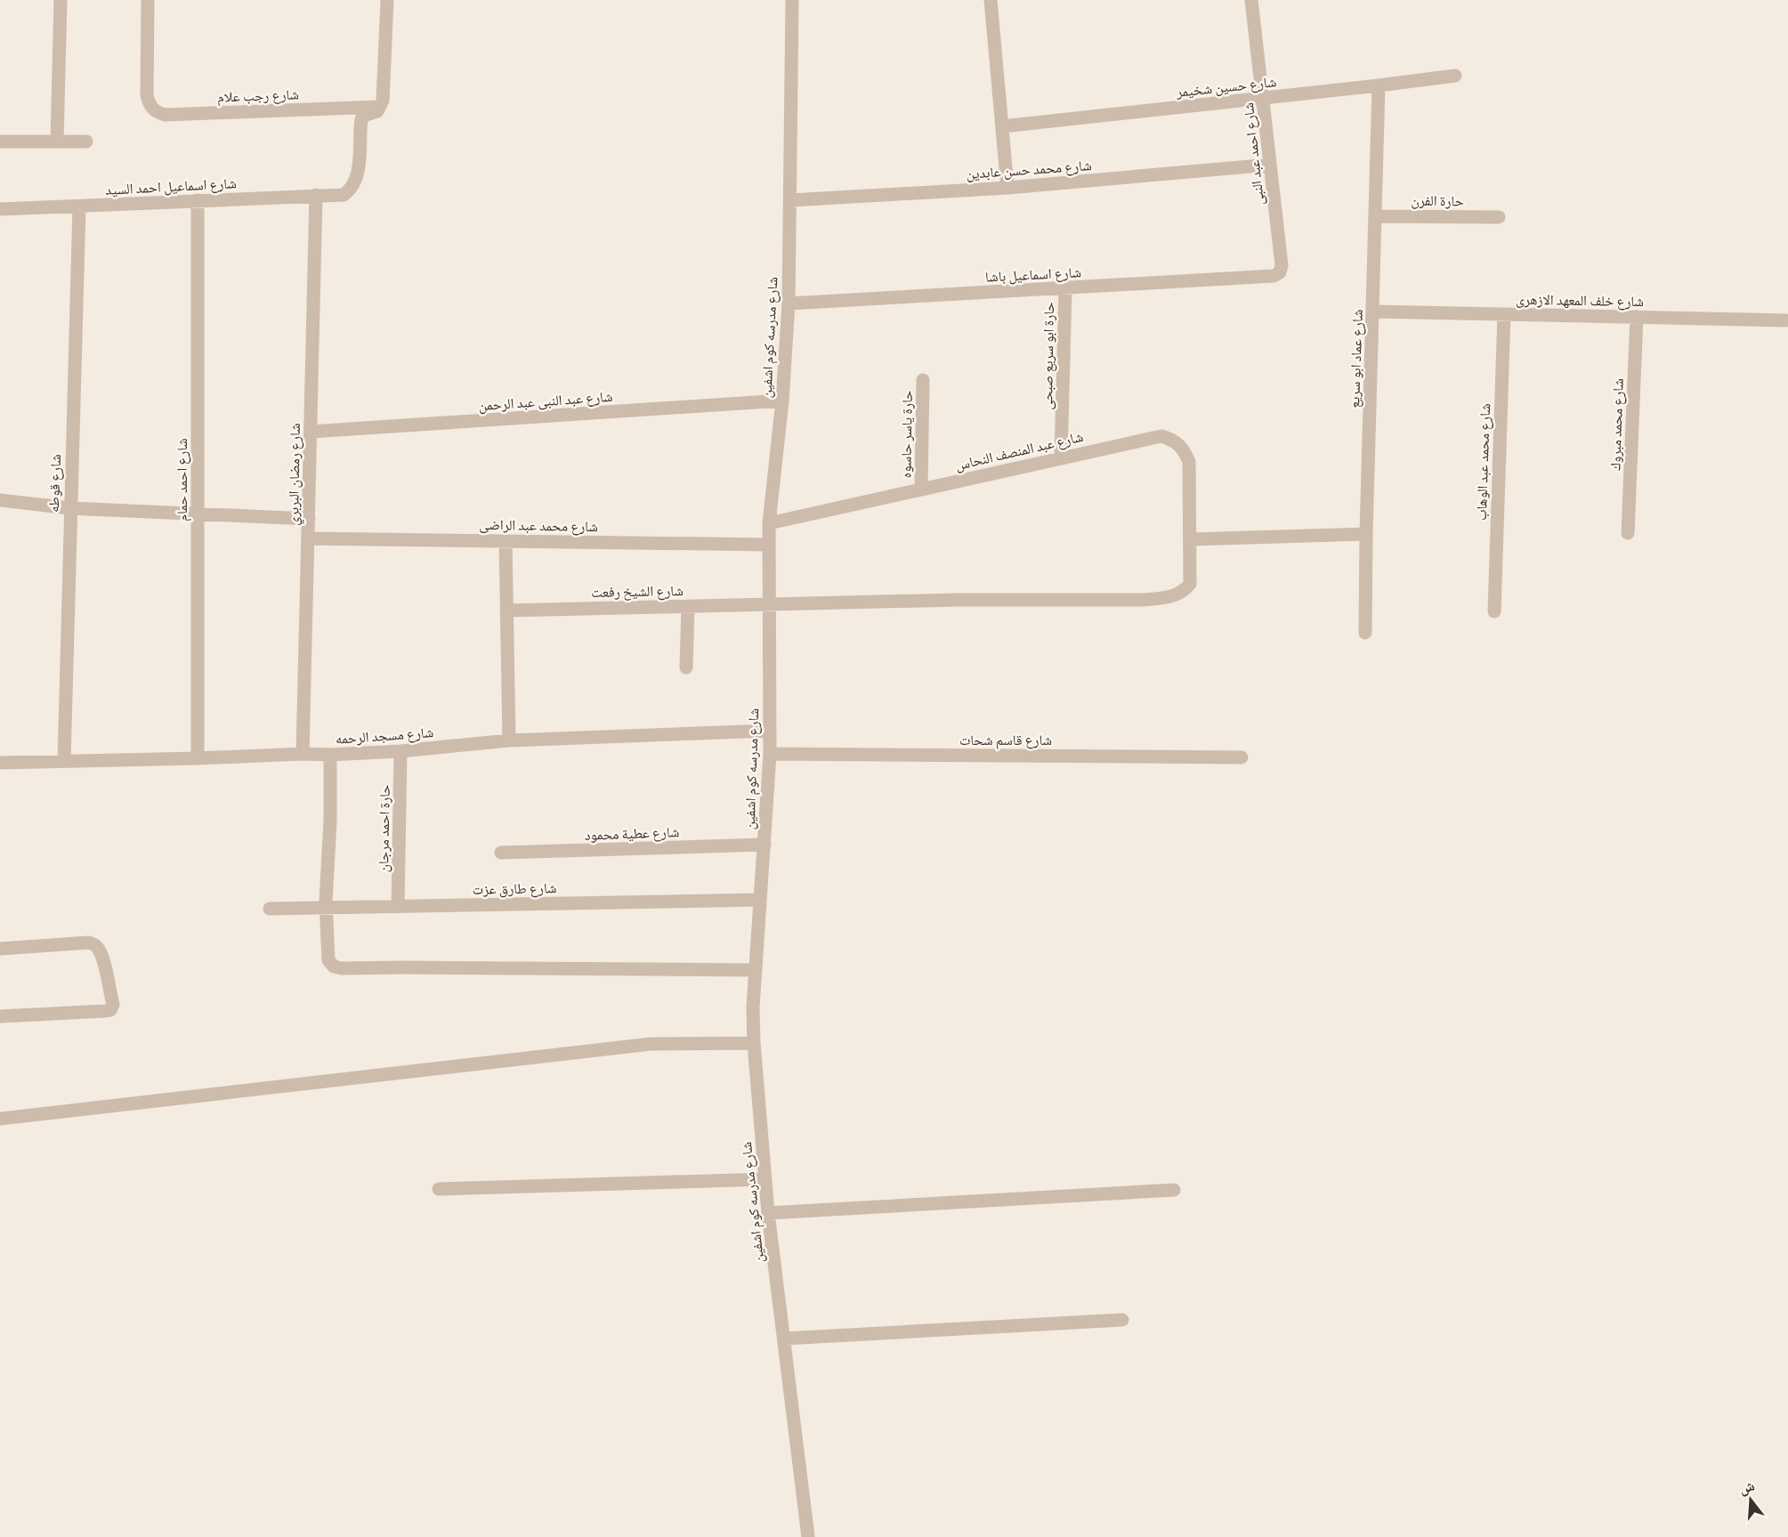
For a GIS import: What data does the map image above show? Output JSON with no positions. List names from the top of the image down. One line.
{"streets":{"street":["شارع حسين شخيمر","شارع رجب علام","شارع احمد عبد النبى","شارع محمد حسن عابدين","شارع اسماعيل احمد السيد","حارة الفرن","شارع اسماعيل باشا","شارع خلف المعهد الازهرى","شارع مدرسه كوم اشفين","حارة ابو سريع صبحى","شارع عماد ابو سريع","شارع عبد النبى عبد الرحمن","شارع محمد مبروك","حارة ياسر حاسوه","شارع عبد المنصف النحاس","شارع محمد عبد الوهاب","شارع رمضان البربري","شارع احمد حمام","شارع قوطه","شارع محمد عبد الراضى","شارع الشيخ رفعت","شارع مسجد الرحمه","شارع قاسم شحات","حارة احمد مرجان","شارع عطية محمود","شارع طارق عزت"]},"crossings":[["شارع حسين شخيمر","شارع احمد عبد النبى"],["شارع حسين شخيمر","شارع عماد ابو سريع"],["شارع رجب علام","شارع اسماعيل احمد السيد"],["شارع احمد عبد النبى","شارع محمد حسن عابدين"],["شارع احمد عبد النبى","شارع اسماعيل باشا"],["شارع محمد حسن عابدين","شارع مدرسه كوم اشفين"],["شارع اسماعيل احمد السيد","شارع رمضان البربري"],["شارع اسماعيل احمد السيد","شارع احمد حمام"],["شارع اسماعيل احمد السيد","شارع قوطه"],["حارة الفرن","شارع عماد ابو سريع"],["شارع اسماعيل باشا","شارع مدرسه كوم اشفين"],["شارع اسماعيل باشا","حارة ابو سريع صبحى"],["شارع خلف المعهد الازهرى","شارع عماد ابو سريع"],["شارع خلف المعهد الازهرى","شارع محمد مبروك"],["شارع خلف المعهد الازهرى","شارع محمد عبد الوهاب"],["شارع مدرسه كوم اشفين","شارع عبد النبى عبد الرحمن"],["شارع مدرسه كوم اشفين","شارع عبد المنصف النحاس"],["شارع مدرسه كوم اشفين","شارع محمد عبد الراضى"],["شارع مدرسه كوم اشفين","شارع الشيخ رفعت"],["شارع مدرسه كوم اشفين","شارع مسجد الرحمه"],["شارع مدرسه كوم اشفين","شارع قاسم شحات"],["شارع مدرسه كوم اشفين","شارع عطية محمود"],["شارع مدرسه كوم اشفين","شارع طارق عزت"],["حارة ابو سريع صبحى","شارع عبد المنصف النحاس"],["شارع عبد النبى عبد الرحمن","شارع رمضان البربري"],["حارة ياسر حاسوه","شارع عبد المنصف النحاس"],["شارع عبد المنصف النحاس","شارع الشيخ رفعت"],["شارع رمضان البربري","شارع محمد عبد الراضى"],["شارع رمضان البربري","شارع مسجد الرحمه"],["شارع احمد حمام","شارع مسجد الرحمه"],["شارع قوطه","شارع مسجد الرحمه"],["شارع مسجد الرحمه","حارة احمد مرجان"],["حارة احمد مرجان","شارع طارق عزت"]],"north":"top"}
